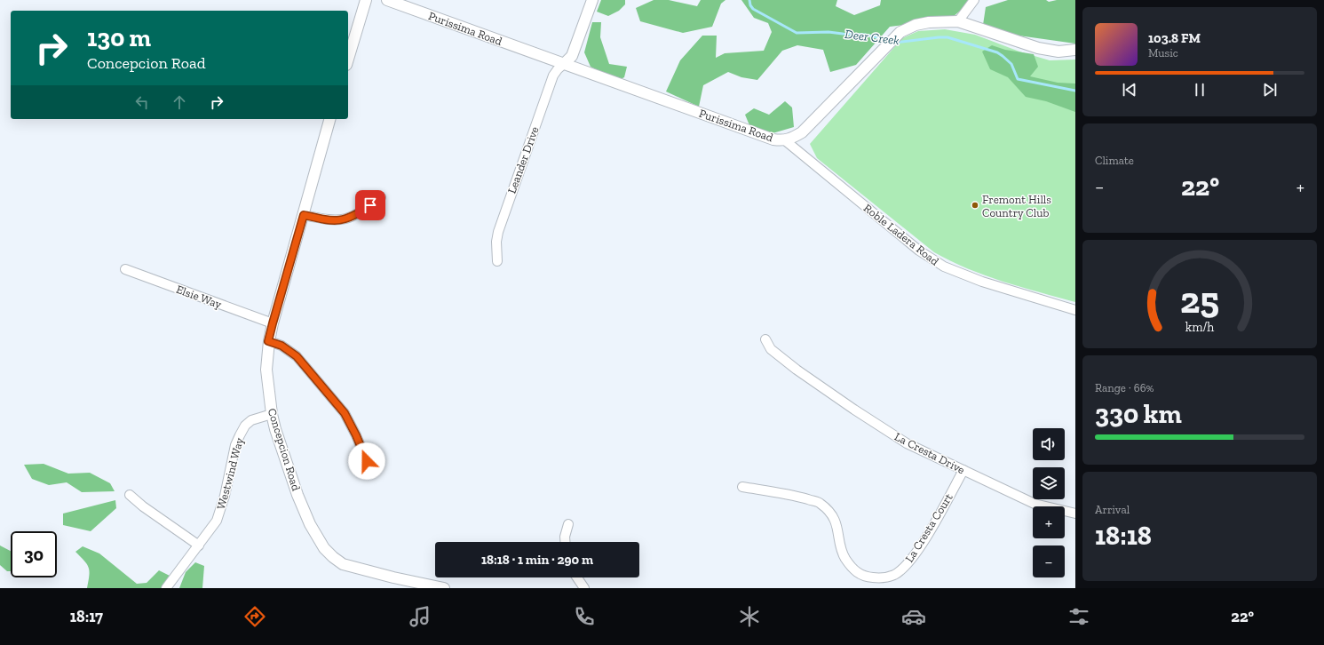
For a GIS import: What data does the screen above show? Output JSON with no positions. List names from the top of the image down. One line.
{"streets":{"street":["Purissima Road","Leander Drive","Roble Ladera Road","Elsie Way","Concepcion Road","La Cresta Drive","Westwind Way","La Cresta Court"]},"crossings":[["Purissima Road","Leander Drive"],["Purissima Road","Roble Ladera Road"],["Elsie Way","Concepcion Road"],["Concepcion Road","Westwind Way"],["La Cresta Drive","La Cresta Court"]],"water":["Deer Creek"],"places":["Fremont Hills Country Club"],"page":{"turn":["130 m","Concepcion Road"],"song":["103.8 FM","Music"],"tile":["Climate",["Range · 66%","330 km"],["Arrival","18:18"]],"heat":["−","22°","+"],"map_buttons":["+","−"],"limit":"30","trip":"18:18 · 1 min · 290 m","tabs":["18:17","22°"],"gauge":["25","km/h"]}}
